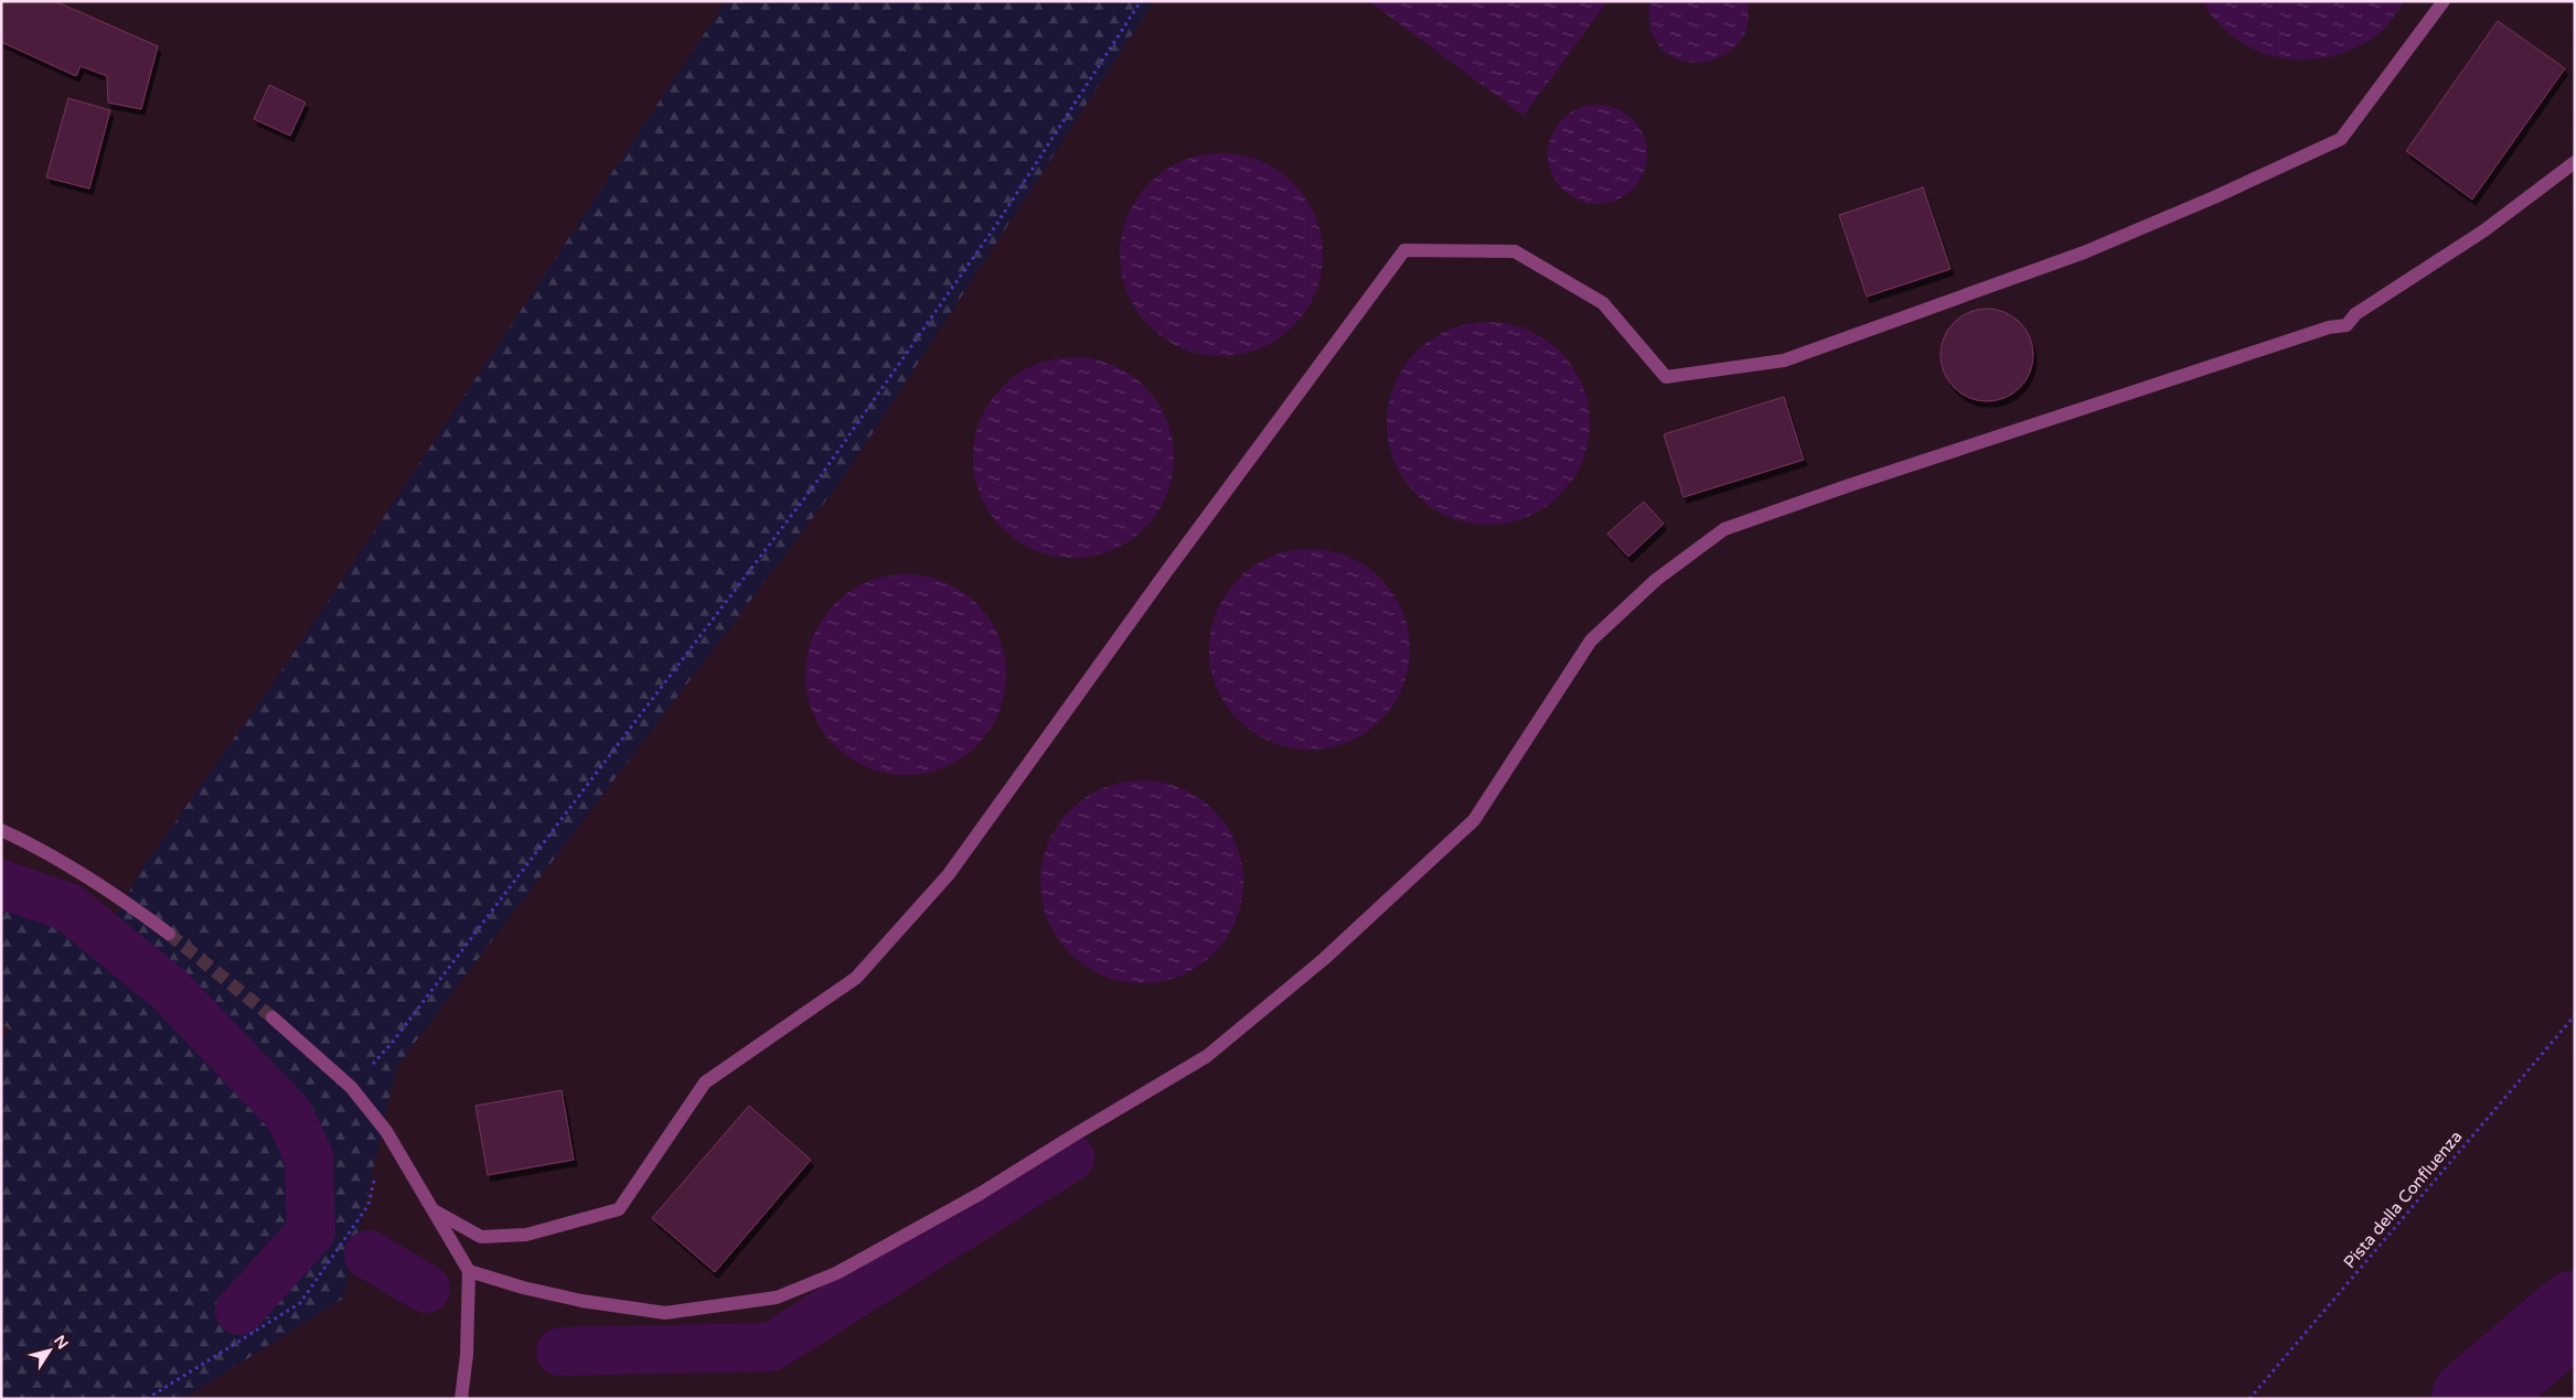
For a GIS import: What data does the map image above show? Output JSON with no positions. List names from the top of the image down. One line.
{"streets":{"path":["Pista della Confluenza"]},"north":"top right"}
